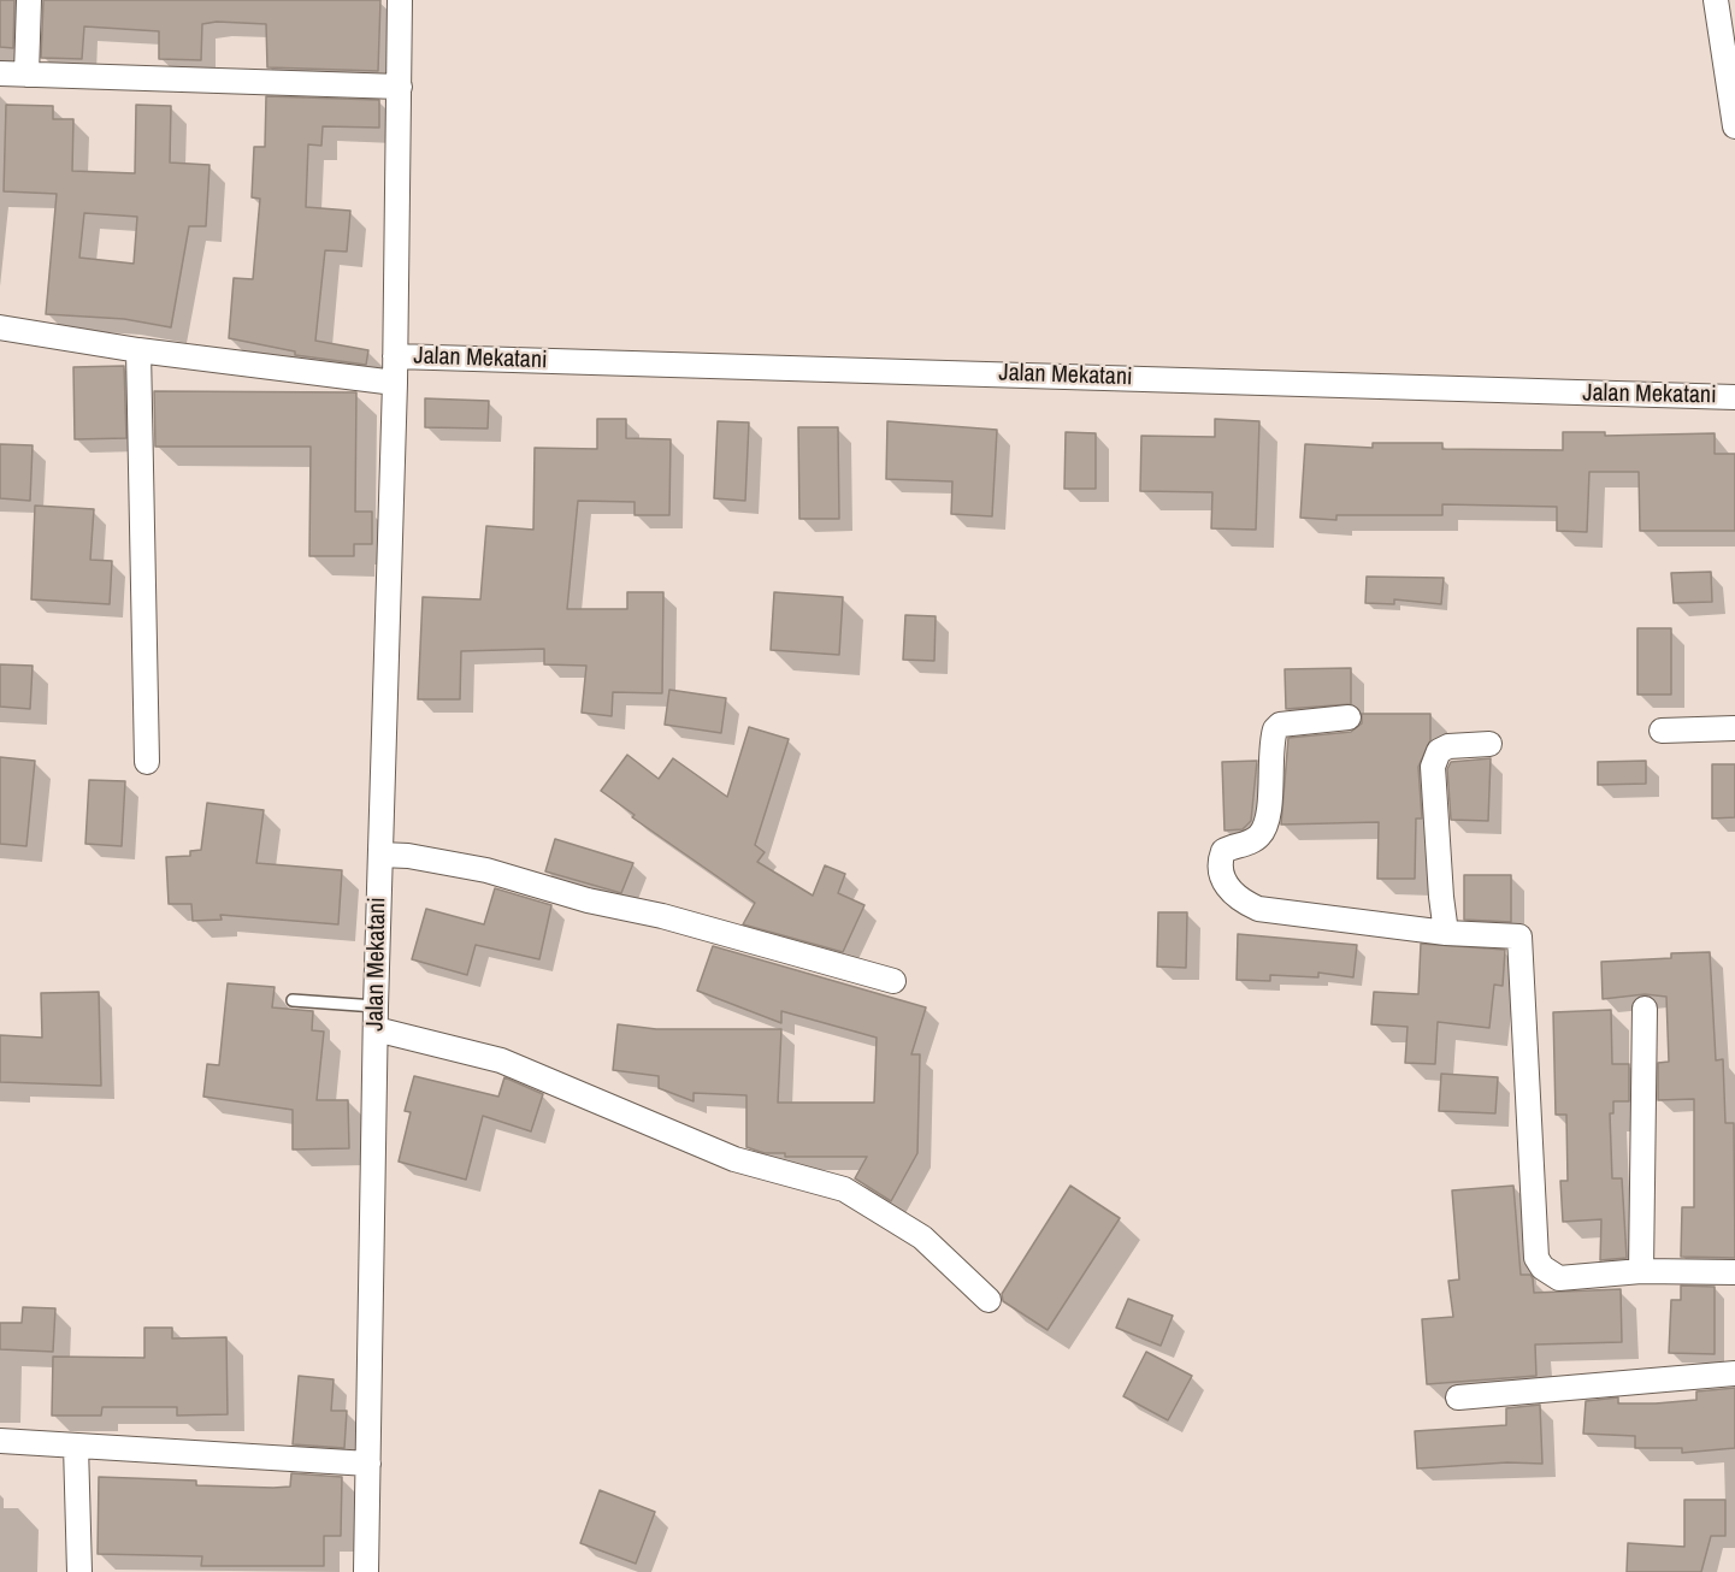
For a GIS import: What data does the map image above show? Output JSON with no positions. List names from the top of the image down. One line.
{"streets":{"street":["Jalan Mekatani"]}}
